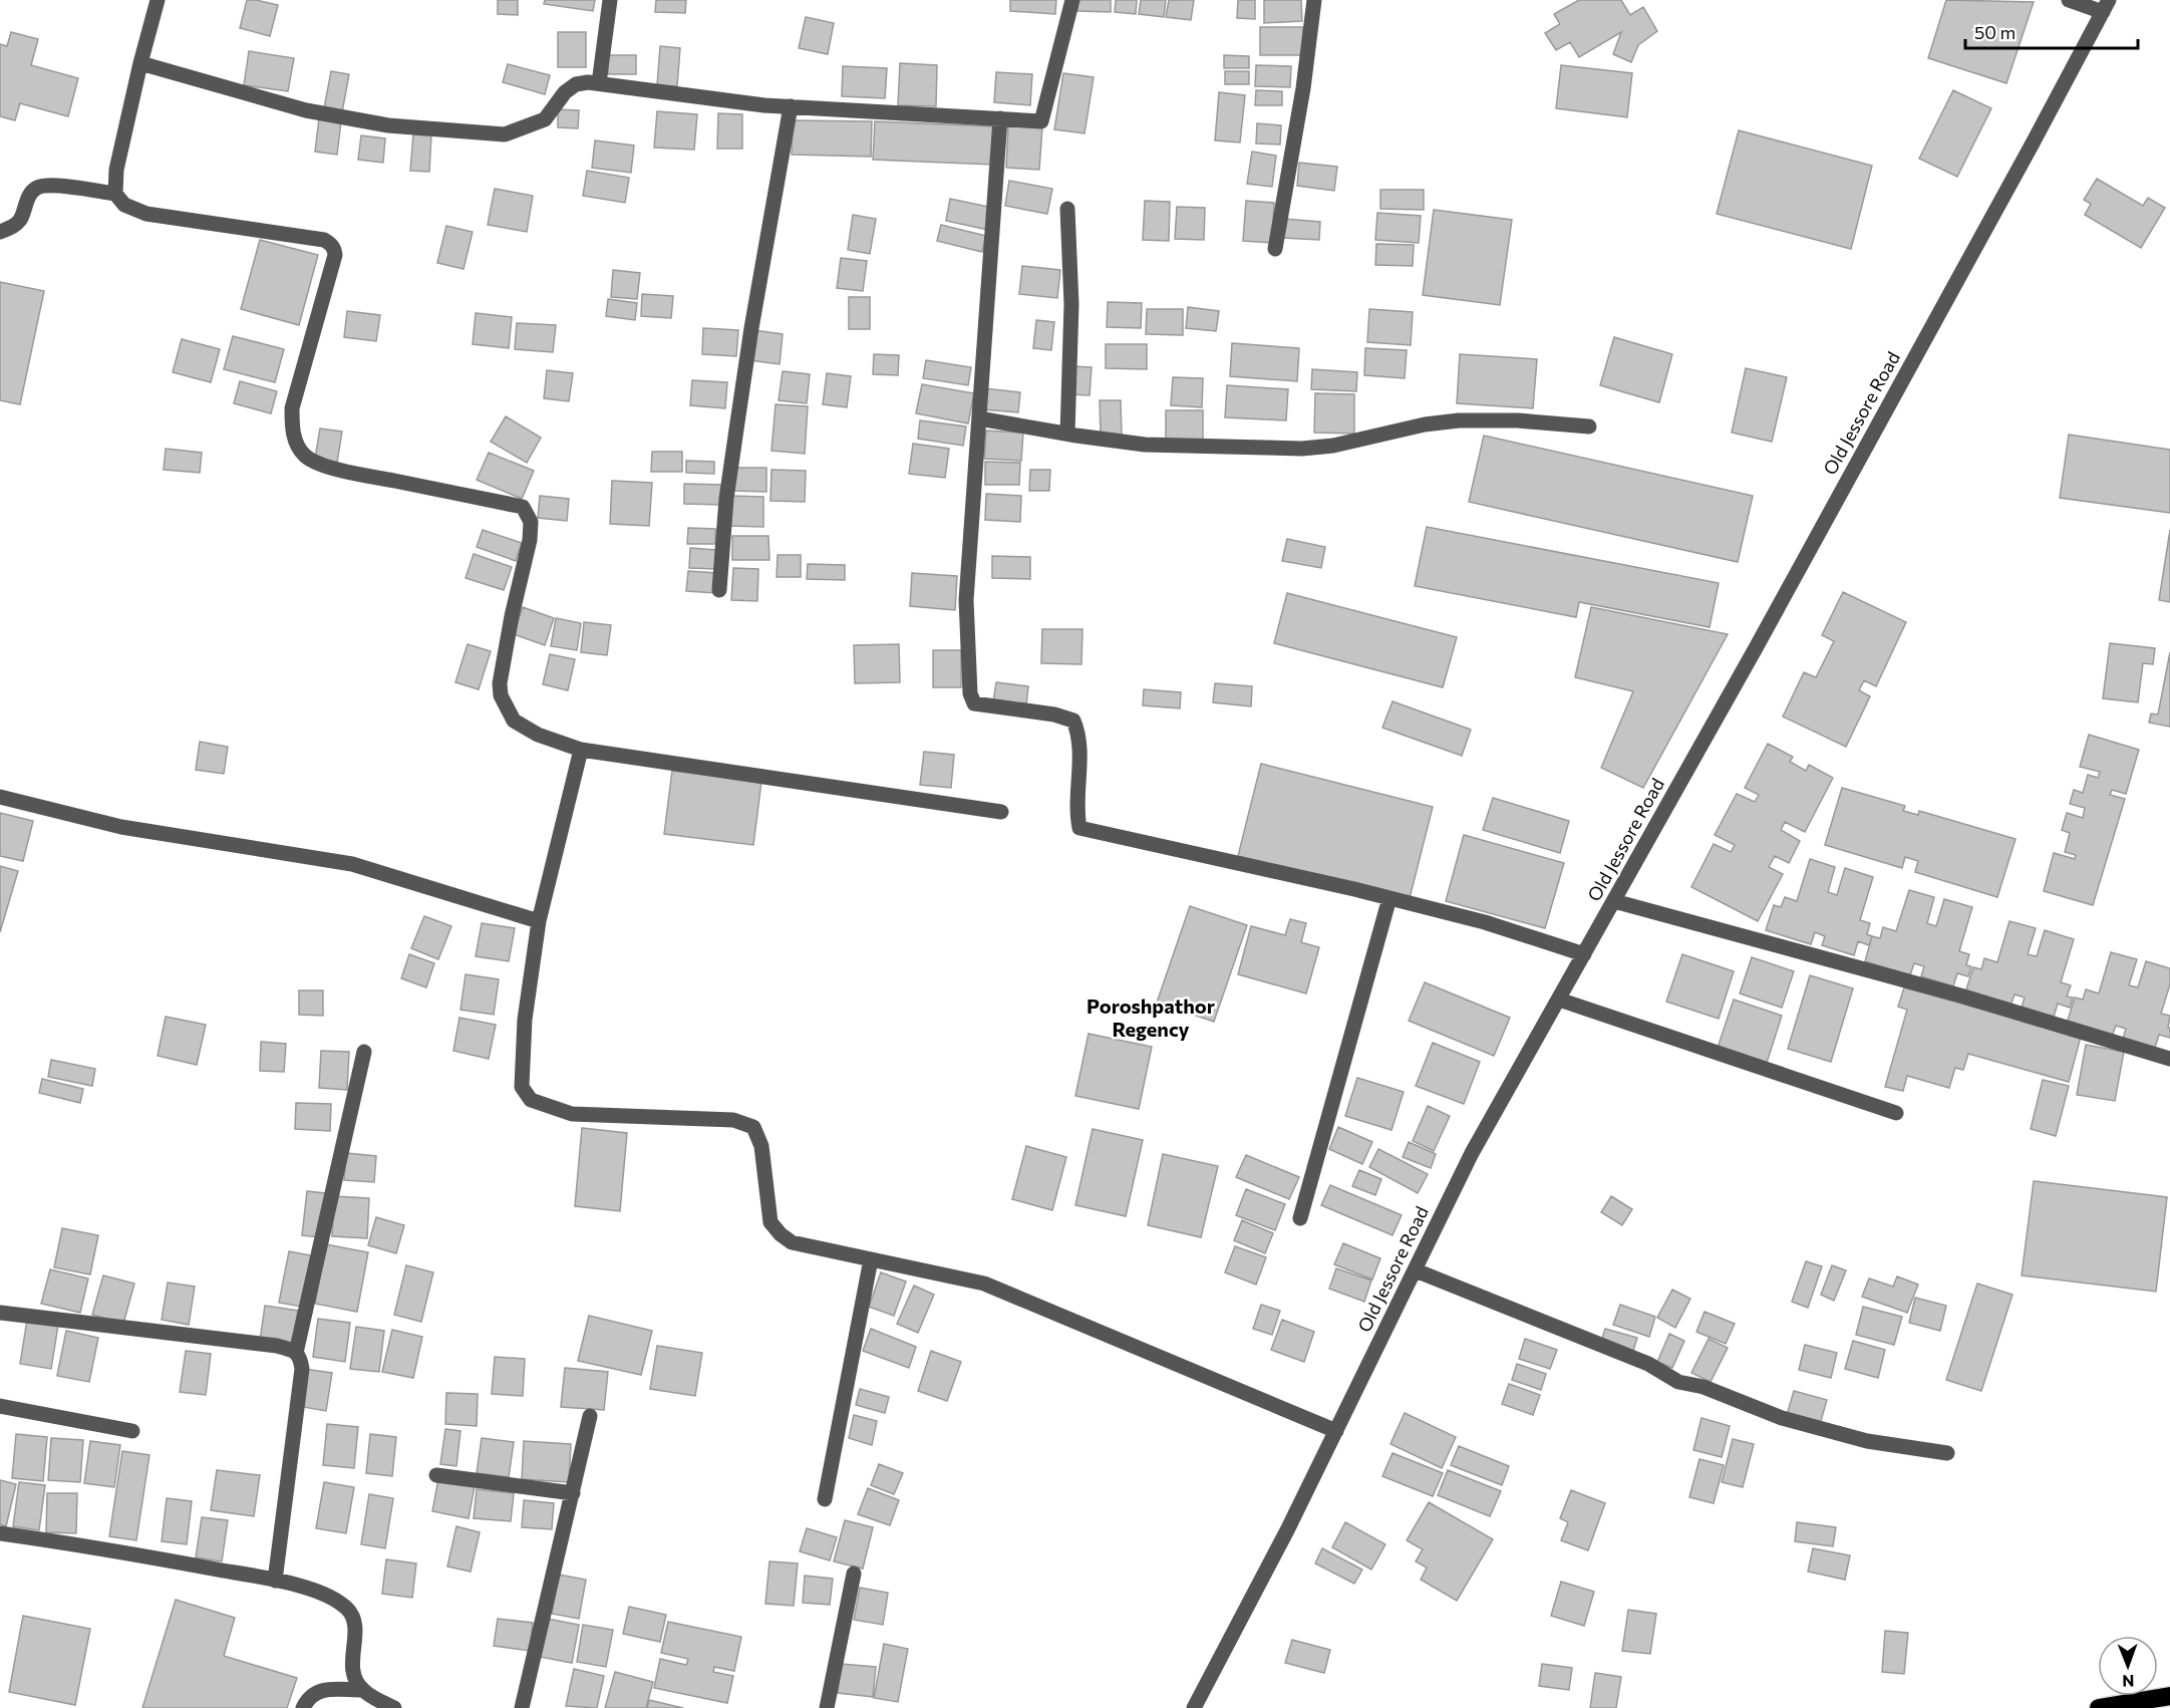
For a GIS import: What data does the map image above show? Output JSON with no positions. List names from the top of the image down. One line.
{"streets":{"street":["Old Jessore Road"]},"districts":["Poroshpathor Regency"],"scale_bar":"50 m","north":"bottom"}
